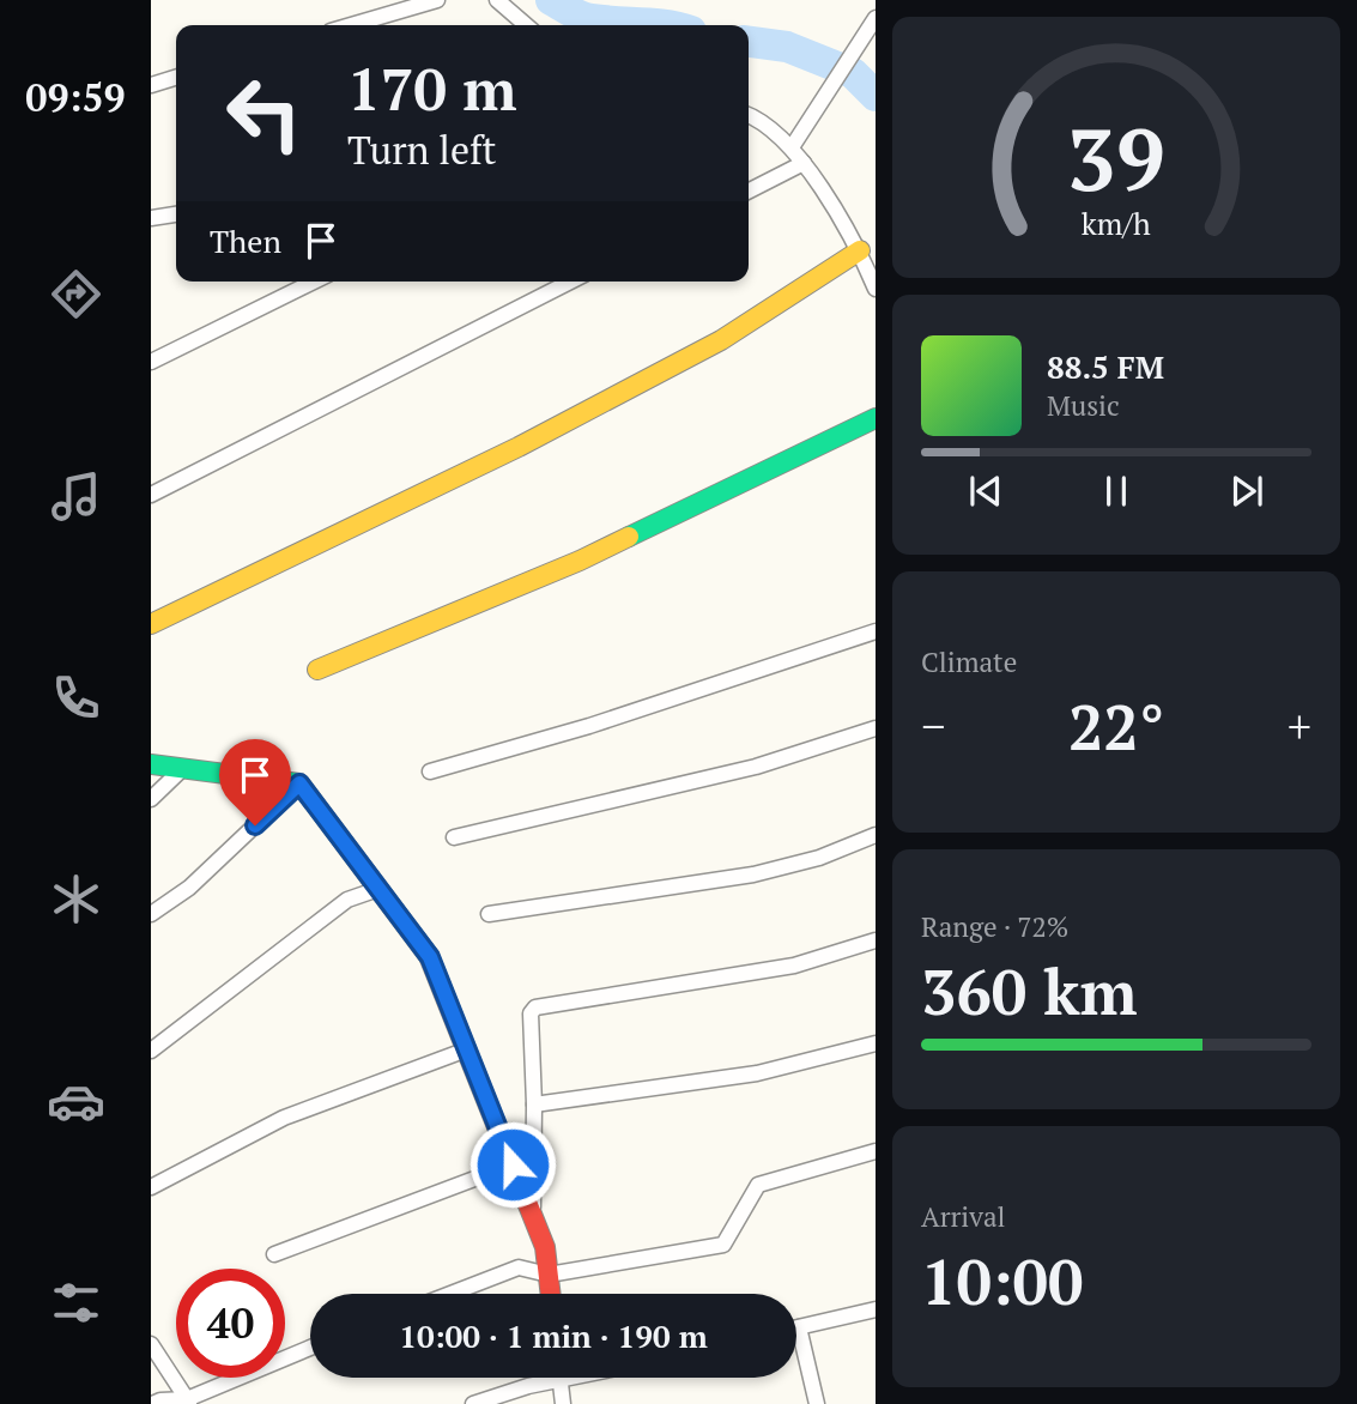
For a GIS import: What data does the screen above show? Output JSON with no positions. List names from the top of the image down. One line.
{"page":{"tabs":"09:59","turn":["170 m","Turn left"],"then":"Then","song":["88.5 FM","Music"],"tile":["Climate",["Range · 72%","360 km"],["Arrival","10:00"]],"heat":["−","22°","+"],"limit":"40","trip":"10:00 · 1 min · 190 m","gauge":["39","km/h"]}}
